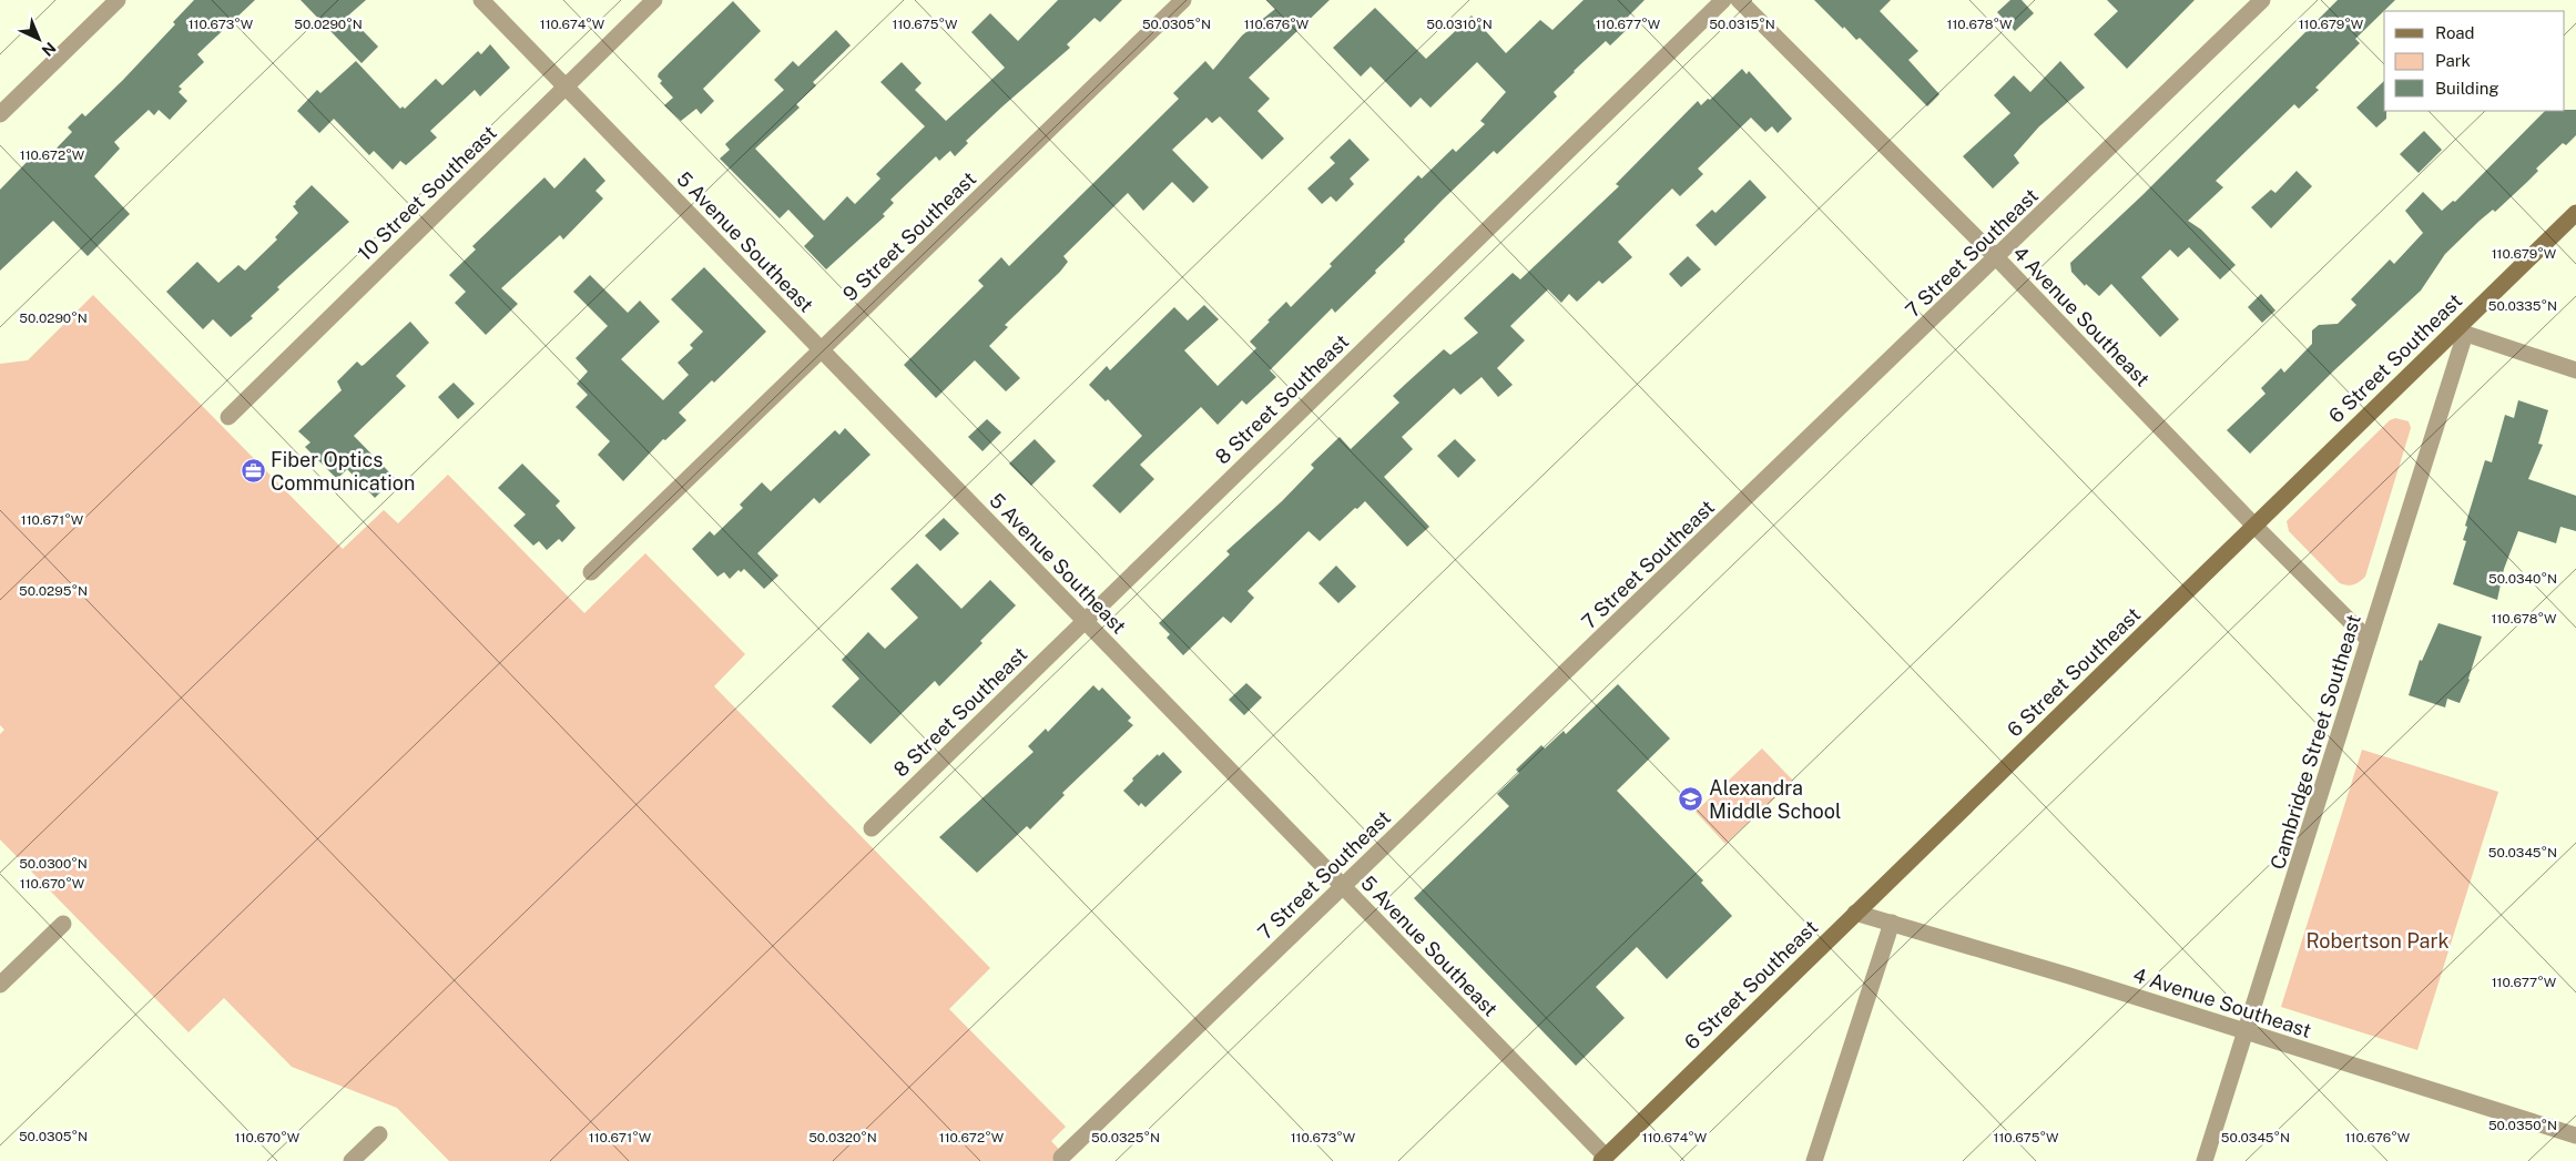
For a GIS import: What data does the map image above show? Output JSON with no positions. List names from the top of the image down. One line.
{"streets":{"street":["10 Street Southeast","9 Street Southeast","5 Avenue Southeast","7 Street Southeast","4 Avenue Southeast","6 Street Southeast","8 Street Southeast","Cambridge Street Southeast"]},"crossings":[["10 Street Southeast","5 Avenue Southeast"],["9 Street Southeast","5 Avenue Southeast"],["5 Avenue Southeast","7 Street Southeast"],["5 Avenue Southeast","6 Street Southeast"],["5 Avenue Southeast","8 Street Southeast"],["7 Street Southeast","4 Avenue Southeast"],["4 Avenue Southeast","6 Street Southeast"],["4 Avenue Southeast","Cambridge Street Southeast"],["6 Street Southeast","Cambridge Street Southeast"]],"parks":["Robertson Park"],"places":{"office":["Fiber Optics Communication"],"school or university":["Alexandra Middle School"]},"legend":["Road","Park","Building"],"north":"bottom right","coordinates":["50.0290°N","50.0305°N","50.0310°N","50.0315°N","110.673°W","110.674°W","110.675°W","110.676°W","110.677°W","110.678°W","110.679°W","110.672°W","50.0335°N","110.671°W","50.0340°N","50.0295°N","50.0345°N","50.0300°N","110.670°W","50.0350°N","50.0320°N","50.0325°N"]}
